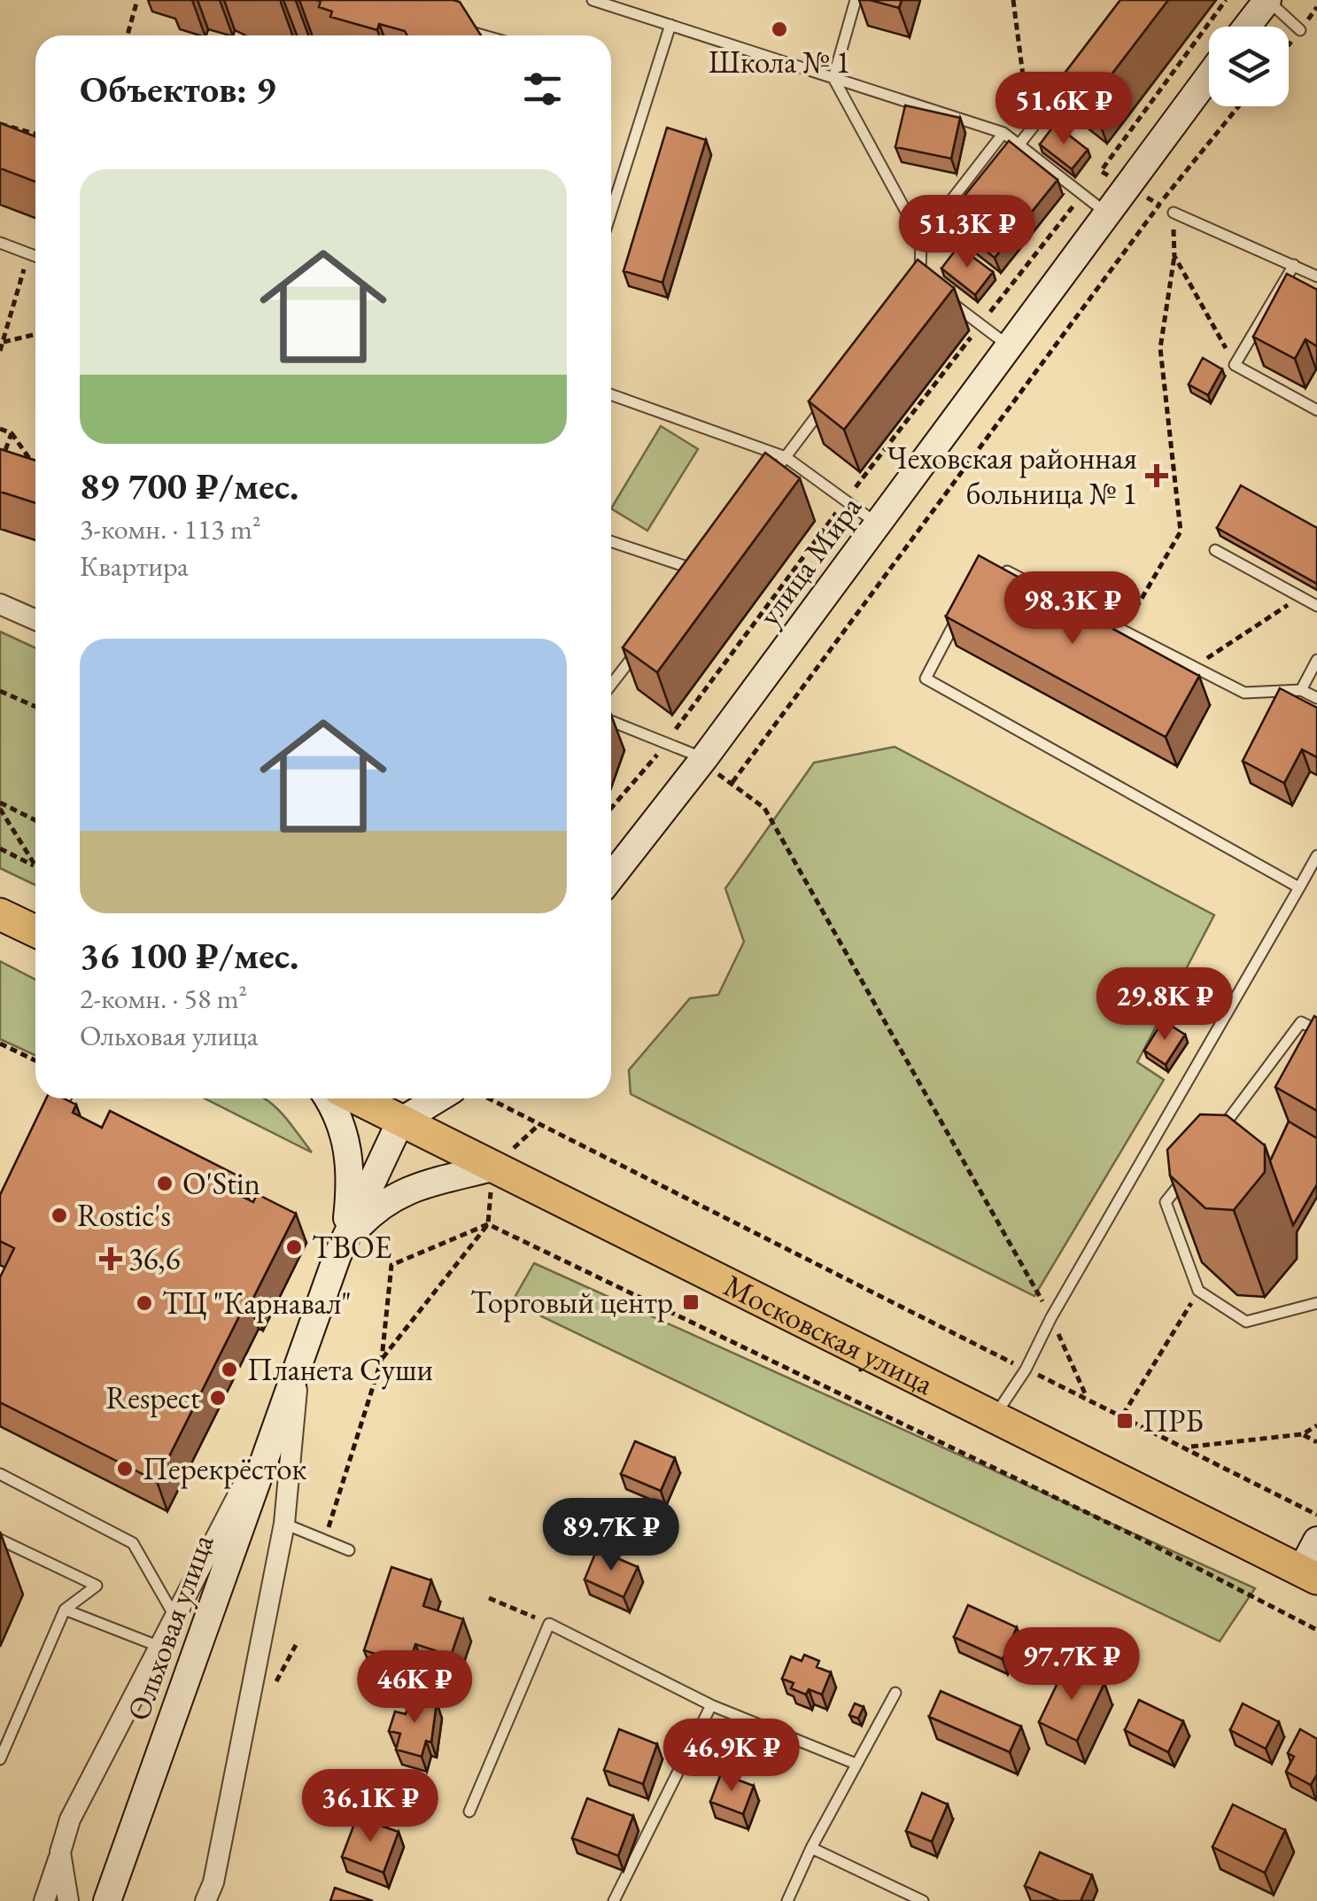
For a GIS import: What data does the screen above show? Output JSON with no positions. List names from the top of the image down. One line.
{"streets":{"main road":["Московская улица"],"street":["улица Мира","Ольховая улица"]},"crossings":[["Московская улица","Ольховая улица"]],"places":{"other":["Школа № 1","O'Stin","Rostic's","ТВОЕ","ТЦ \"Карнавал\"","Планета Суши","Respect","Перекрёсток"],"health":["Чеховская районная больница № 1","36,6"],"transit":["Торговый центр","ПРБ"]},"page":{"heading":"Объектов: 9","price":["51.6K ₽","51.3K ₽","98.3K ₽","29.8K ₽","89.7K ₽","97.7K ₽","46K ₽","46.9K ₽","36.1K ₽"],"list":[{"name":"89 700 ₽/мес.","note":"3-комн. · 113 m² · Квартира"},{"name":"36 100 ₽/мес.","note":"2-комн. · 58 m² · Ольховая улица"}]}}
